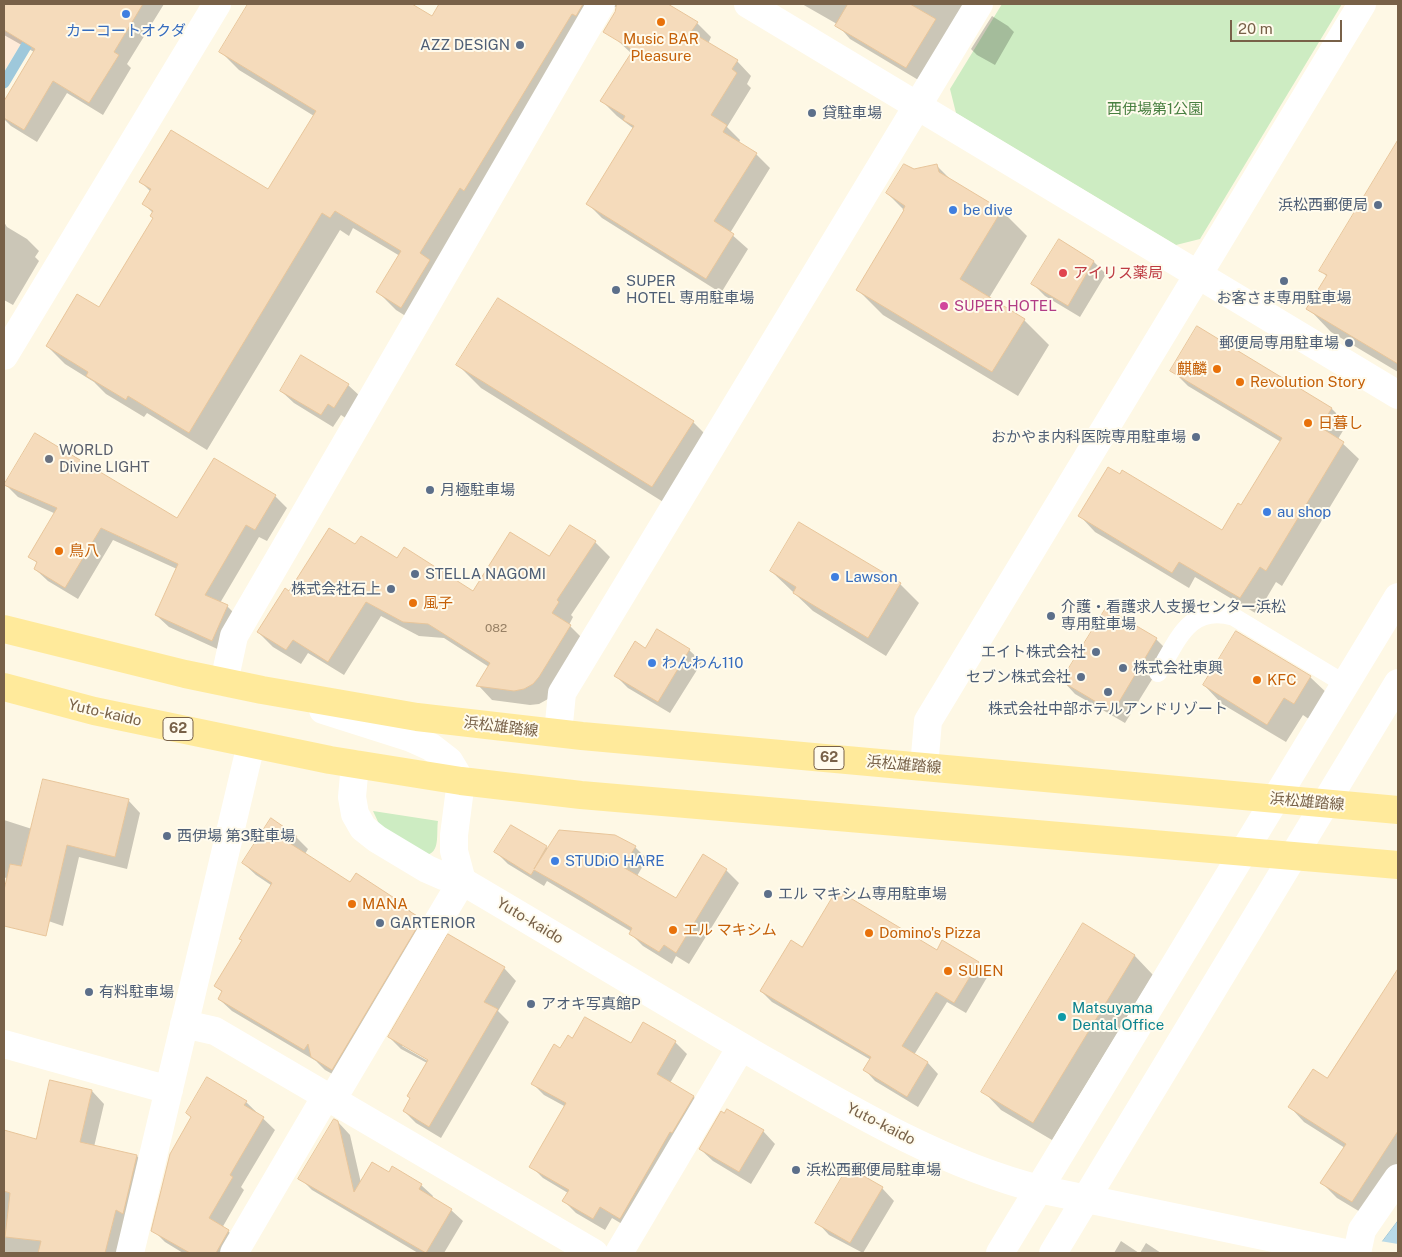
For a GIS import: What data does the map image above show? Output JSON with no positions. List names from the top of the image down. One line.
{"streets":{"main road":["Yuto-kaido","浜松雄踏線","62"]},"crossings":[["Yuto-kaido","62"],["浜松雄踏線","62"]],"parks":["西伊場第1公園"],"places":["カーコートオクダ","Music BAR Pleasure","AZZ DESIGN","貸駐車場","浜松西郵便局","be dive","アイリス薬局","お客さま専用駐車場","SUPER HOTEL 専用駐車場","SUPER HOTEL","郵便局専用駐車場","麒麟","Revolution Story","日暮し","おかやま内科医院専用駐車場","WORLD Divine LIGHT","月極駐車場","au shop","鳥八","STELLA NAGOMI","Lawson","株式会社石上","風子","介護・看護求人支援センター浜松 専用駐車場","エイト株式会社","わんわん110","株式会社東興","セブン株式会社","KFC","株式会社中部ホテルアンドリゾート","西伊場 第3駐車場","STUDiO HARE","エル マキシム専用駐車場","MANA","GARTERIOR","エル マキシム","Domino's Pizza","SUIEN","有料駐車場","アオキ写真館P","Matsuyama Dental Office","浜松西郵便局駐車場"],"house_numbers":["082"],"scale_bar":"20 m"}
